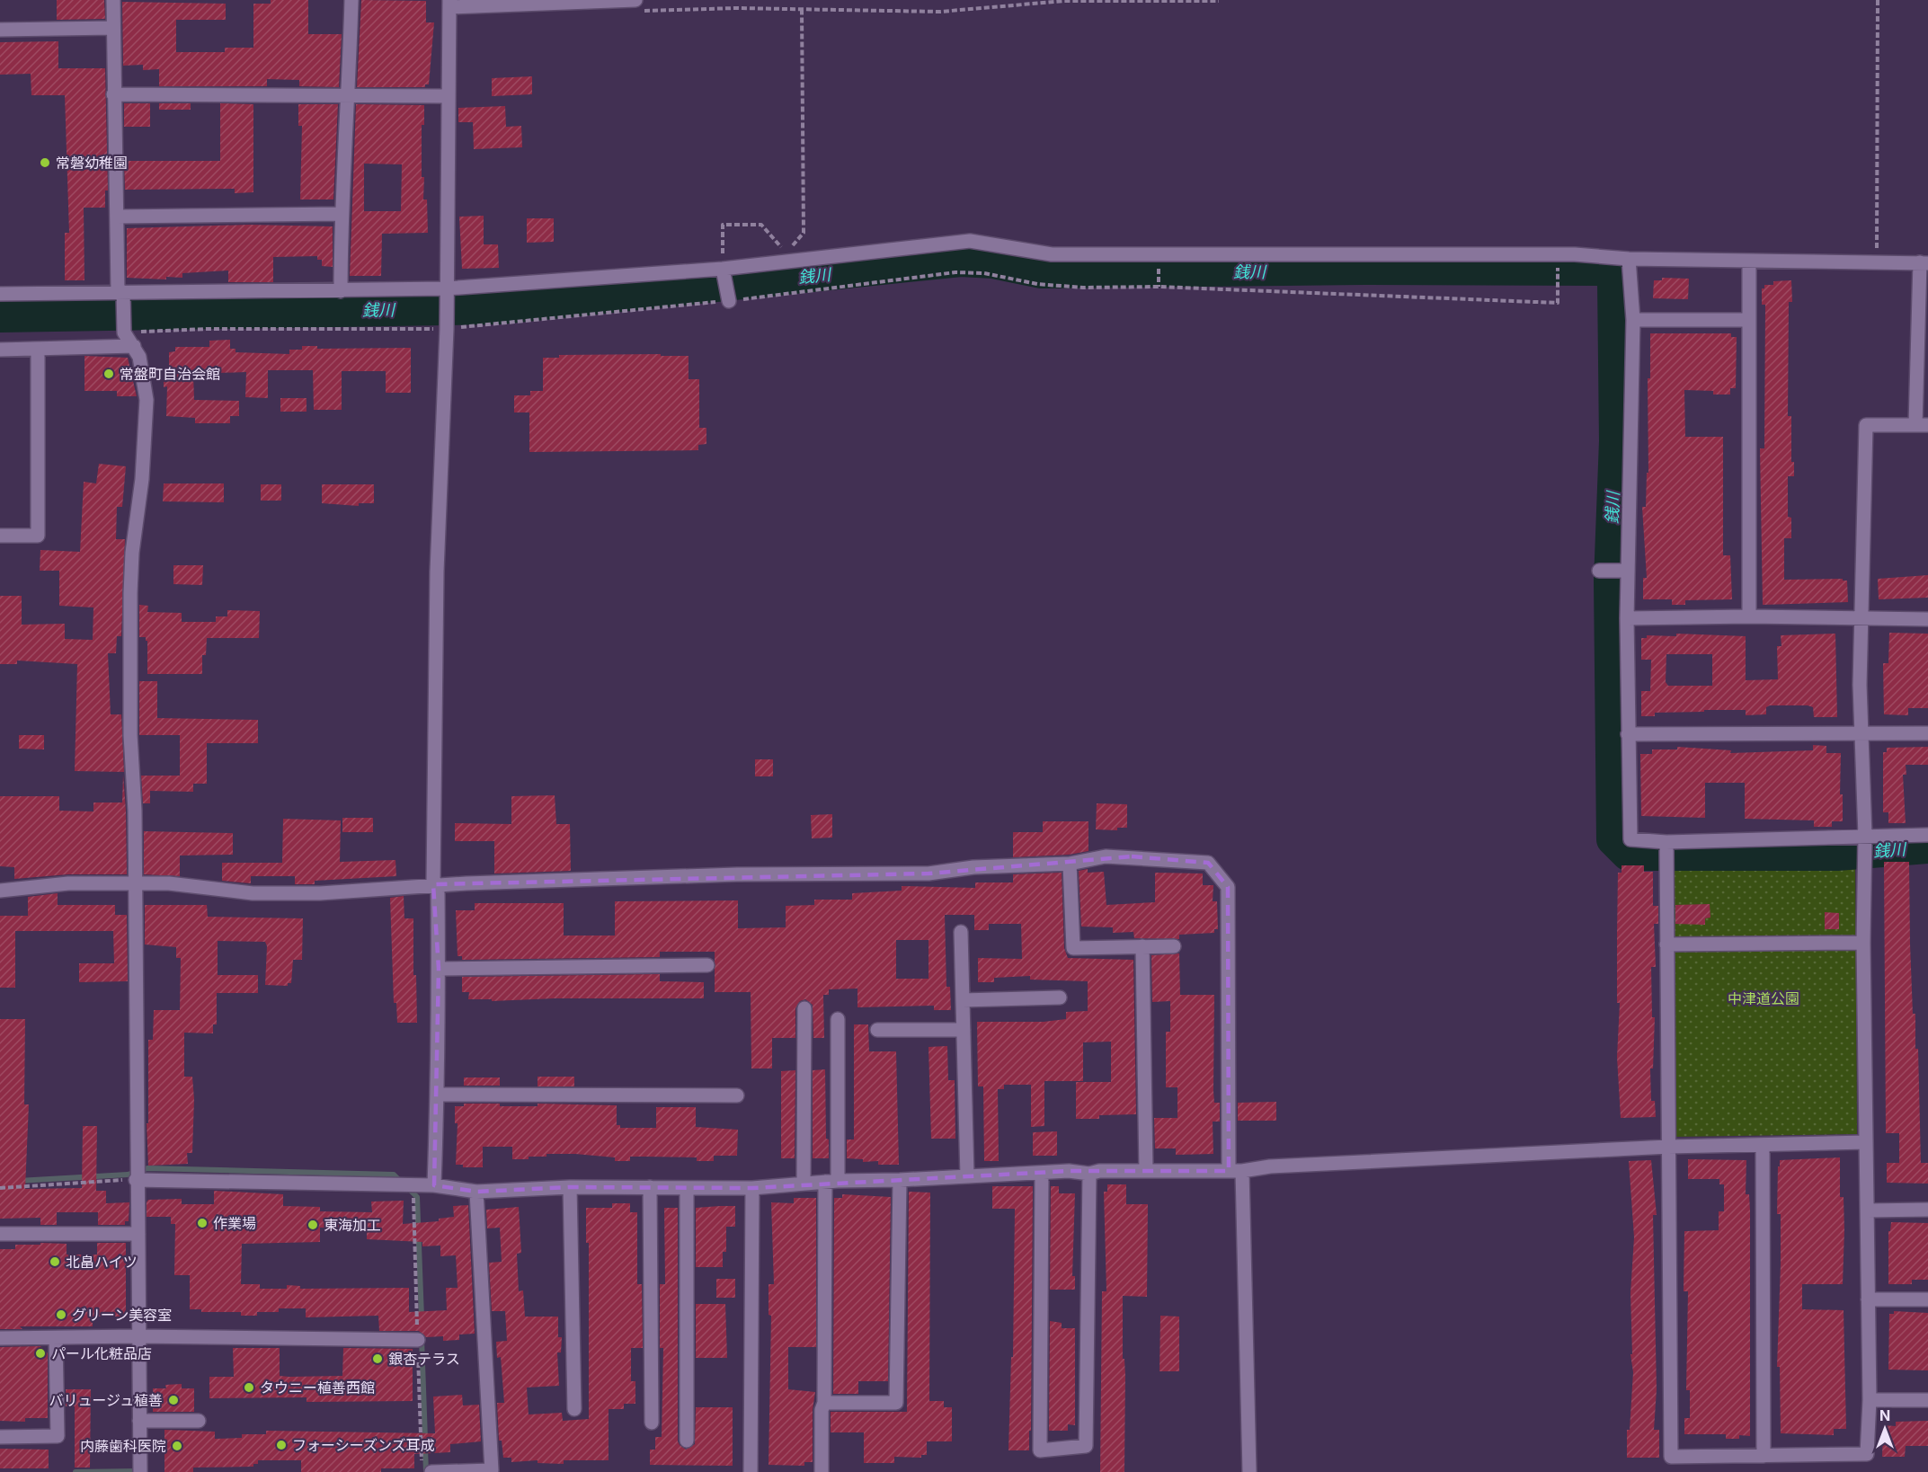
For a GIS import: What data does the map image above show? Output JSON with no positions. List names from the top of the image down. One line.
{"water":["銭川"],"parks":["中津道公園"],"places":["常磐幼稚園","常盤町自治会館","作業場","東海加工","北畠ハイツ","グリーン美容室","パール化粧品店","銀杏テラス","タウニー植善西館","バリュージュ植善","フォーシーズンズ耳成","内藤歯科医院"],"north":"top"}
